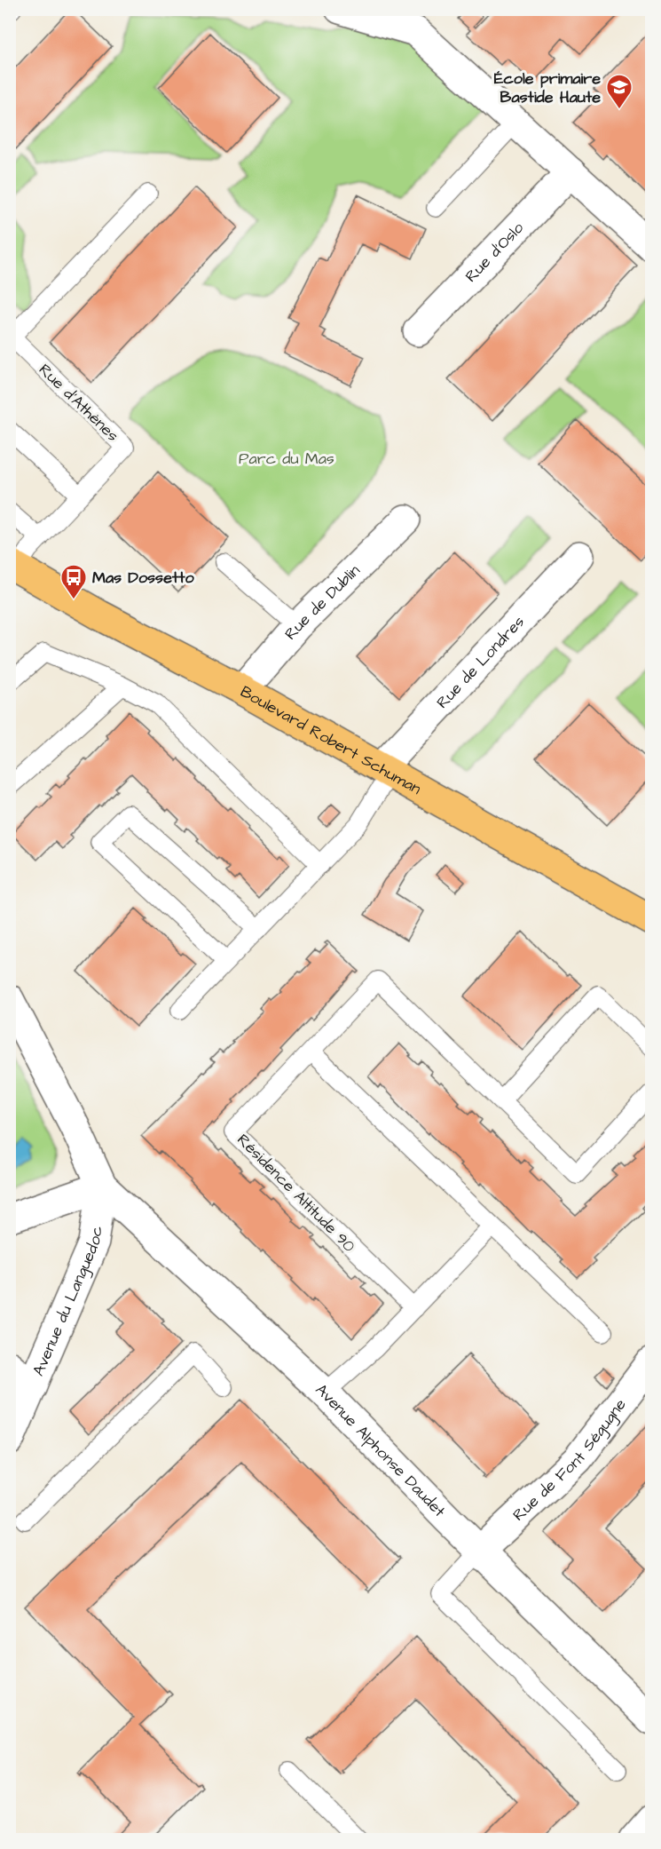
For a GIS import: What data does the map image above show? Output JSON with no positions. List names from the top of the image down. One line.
{"streets":{"main road":["Boulevard Robert Schuman"],"street":["Rue d'Oslo","Rue de Dublin","Rue de Londres","Avenue du Languedoc","Avenue Alphonse Daudet","Rue de Font Ségugne"],"lane":["Rue d'Athènes","Résidence Altitude 90"]},"crossings":[["Rue d'Athènes","Boulevard Robert Schuman"],["Rue de Dublin","Boulevard Robert Schuman"],["Rue de Londres","Boulevard Robert Schuman"],["Avenue du Languedoc","Avenue Alphonse Daudet"],["Avenue Alphonse Daudet","Rue de Font Ségugne"]],"parks":["Parc du Mas"],"places":{"school or university":["École primaire Bastide Haute"],"bus stop":["Mas Dossetto"]}}
